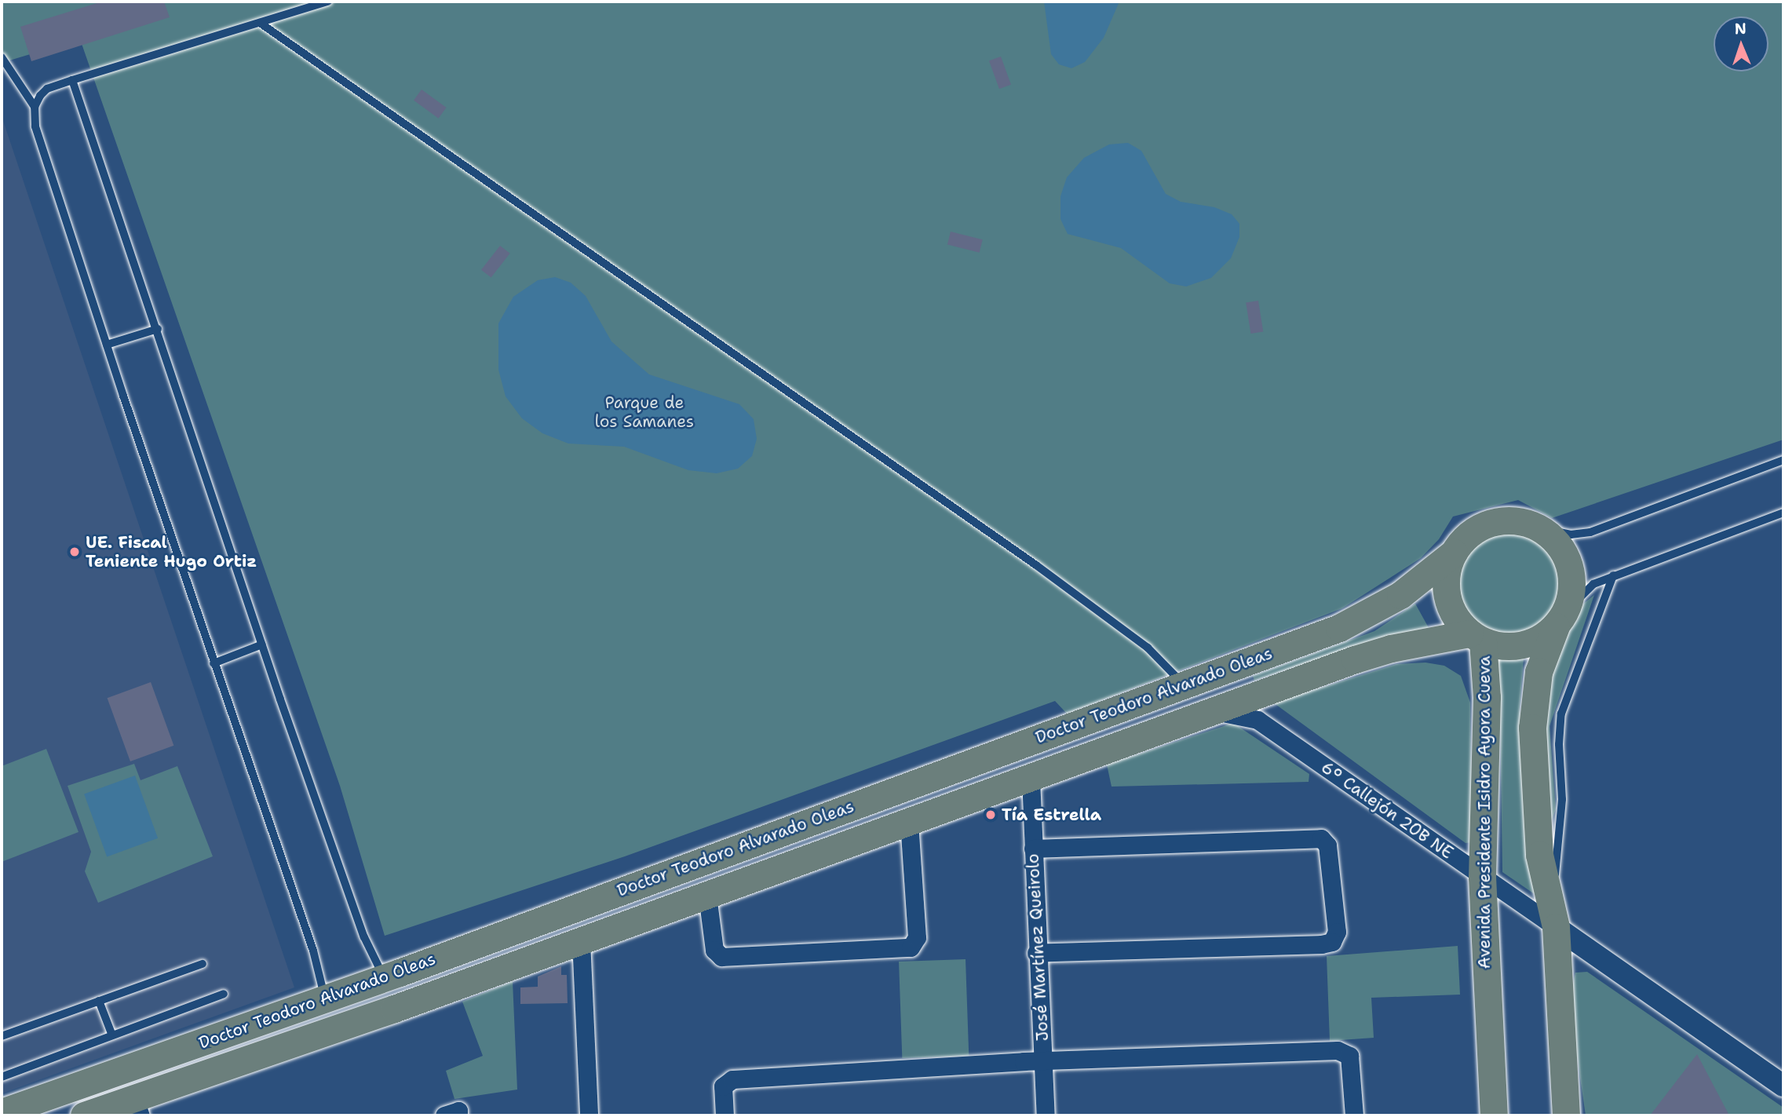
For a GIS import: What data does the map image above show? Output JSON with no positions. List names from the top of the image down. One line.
{"streets":{"main road":["Doctor Teodoro Alvarado Oleas","Avenida Presidente Isidro Ayora Cueva"],"street":["6° Callejón 20B NE","José Martínez Queirolo"]},"crossings":[["Doctor Teodoro Alvarado Oleas","6° Callejón 20B NE"],["Doctor Teodoro Alvarado Oleas","Avenida Presidente Isidro Ayora Cueva"],["Doctor Teodoro Alvarado Oleas","José Martínez Queirolo"],["6° Callejón 20B NE","Avenida Presidente Isidro Ayora Cueva"]],"parks":["Parque de los Samanes"],"places":["UE. Fiscal Teniente Hugo Ortiz","Tía Estrella"],"north":"top"}
